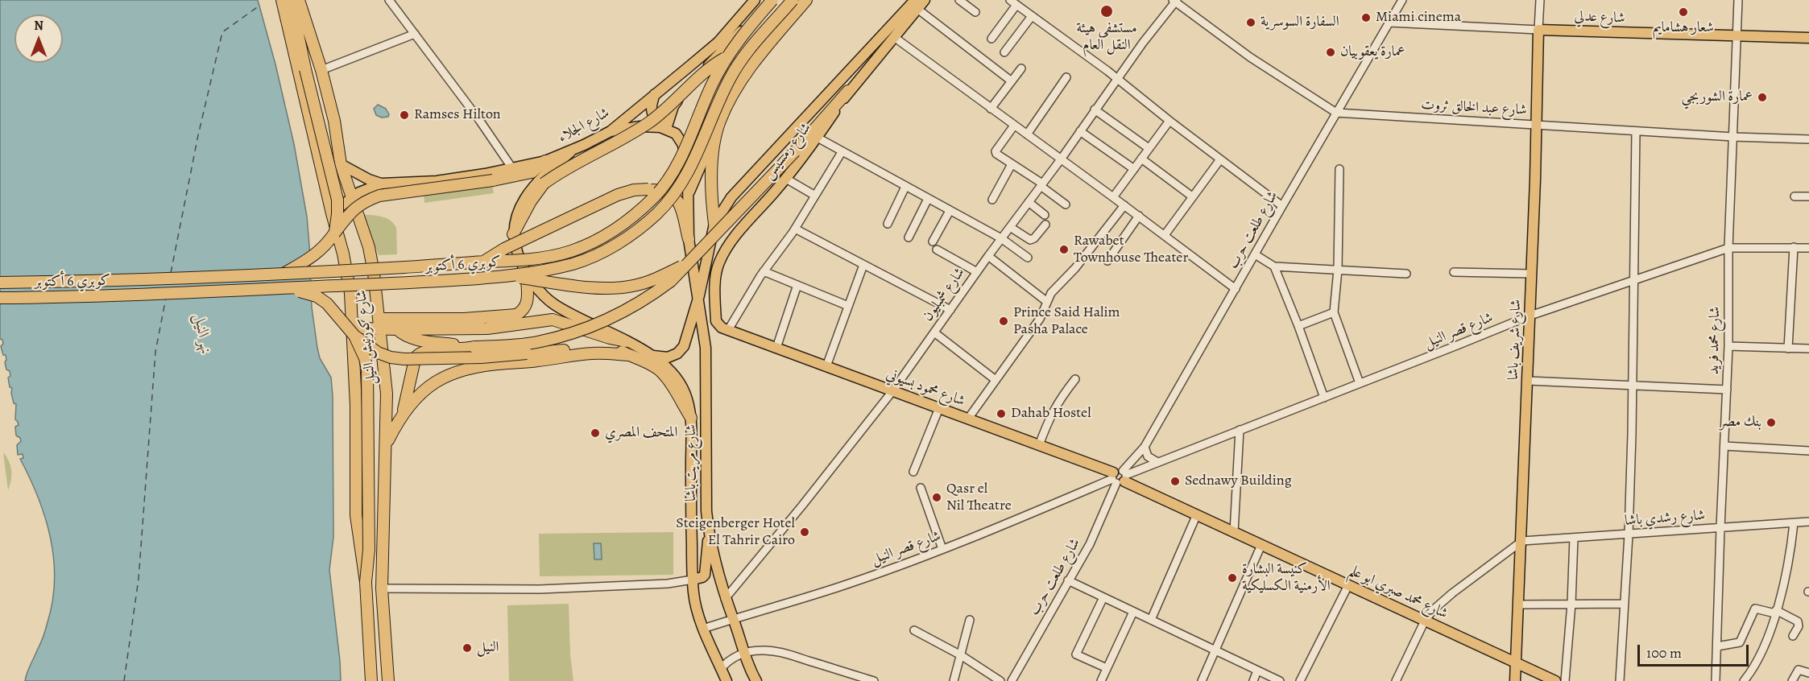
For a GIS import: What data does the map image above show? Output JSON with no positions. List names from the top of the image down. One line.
{"streets":{"highway":["كوبري 6 أكتوبر","شارع كورنيش النيل"],"main road":["شارع عدلي","شارع الجلاء","شارع رمسيس","شارع شريف باشا","شارع محمود بسيوني","شارع مريت باشا","شارع محمد صبري ابو علم"],"street":["شارع عبد الخالق ثروت","شارع طلعت حرب","شارع شمبليون","شارع قصر النيل","شارع محمد فريد","شارع رشدي باشا"]},"crossings":[["شارع عدلي","شارع طلعت حرب"],["شارع عدلي","شارع شريف باشا"],["شارع عدلي","شارع محمد فريد"],["شارع عبد الخالق ثروت","شارع طلعت حرب"],["شارع عبد الخالق ثروت","شارع شمبليون"],["شارع عبد الخالق ثروت","شارع شريف باشا"],["شارع عبد الخالق ثروت","شارع محمد فريد"],["شارع الجلاء","شارع كورنيش النيل"],["شارع رمسيس","شارع محمود بسيوني"],["شارع رمسيس","شارع مريت باشا"],["شارع طلعت حرب","شارع قصر النيل"],["شارع طلعت حرب","شارع محمود بسيوني"],["شارع طلعت حرب","شارع محمد صبري ابو علم"],["شارع شمبليون","شارع محمود بسيوني"],["شارع شمبليون","شارع مريت باشا"],["شارع قصر النيل","شارع شريف باشا"],["شارع قصر النيل","شارع محمد فريد"],["شارع قصر النيل","شارع محمود بسيوني"],["شارع قصر النيل","شارع مريت باشا"],["شارع قصر النيل","شارع محمد صبري ابو علم"],["شارع شريف باشا","شارع رشدي باشا"],["شارع شريف باشا","شارع محمد صبري ابو علم"],["شارع محمد فريد","شارع رشدي باشا"],["شارع محمود بسيوني","شارع محمد صبري ابو علم"]],"water":["نهر النيل"],"places":["مستشفى هيئة النقل العام","شعار هشامايم","Miami cinema","السفارة السوسرية","عمارة يعقوبيان","عمارة الشوربجي","Ramses Hilton","Rawabet Townhouse Theater","Prince Said Halim Pasha Palace","Dahab Hostel","بنك مصر","المتحف المصري","Sednawy Building","Qasr el Nil Theatre","Steigenberger Hotel El Tahrir Cairo","كنيسة البشارة الأرمنية الكسليكية","النيل"],"scale_bar":"100 m","north":"top"}
